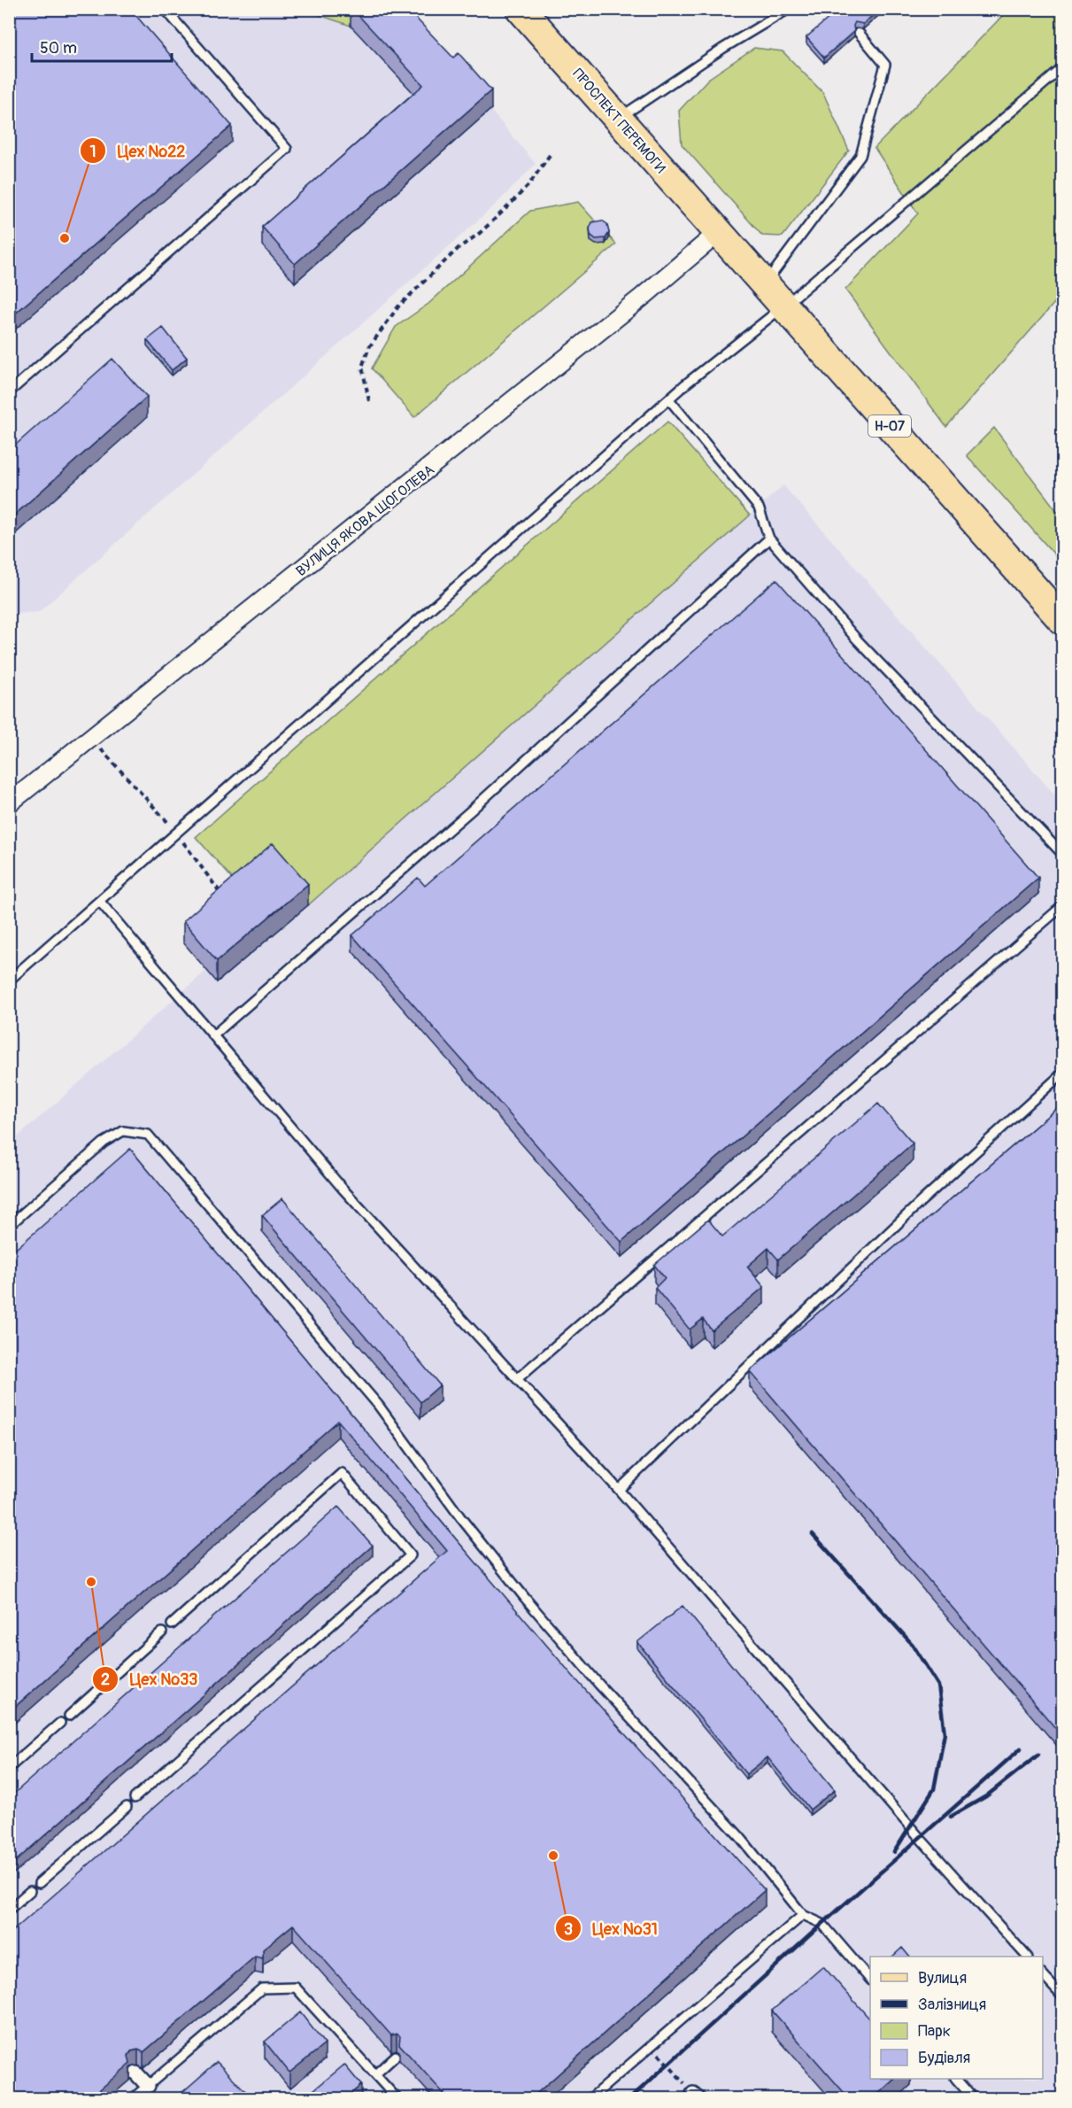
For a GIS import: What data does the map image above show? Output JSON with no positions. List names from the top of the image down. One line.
{"streets":{"main road":["ПРОСПЕКТ ПЕРЕМОГИ","Н-07"],"street":["ВУЛИЦЯ ЯКОВА ЩОГОЛЕВА"]},"crossings":[["ПРОСПЕКТ ПЕРЕМОГИ","Н-07"],["ПРОСПЕКТ ПЕРЕМОГИ","ВУЛИЦЯ ЯКОВА ЩОГОЛЕВА"],["Н-07","ВУЛИЦЯ ЯКОВА ЩОГОЛЕВА"]],"places":["Цех №22","Цех №33","Цех №31"],"legend":["Вулиця","Залізниця","Парк","Будівля"],"scale_bar":"50 m"}
